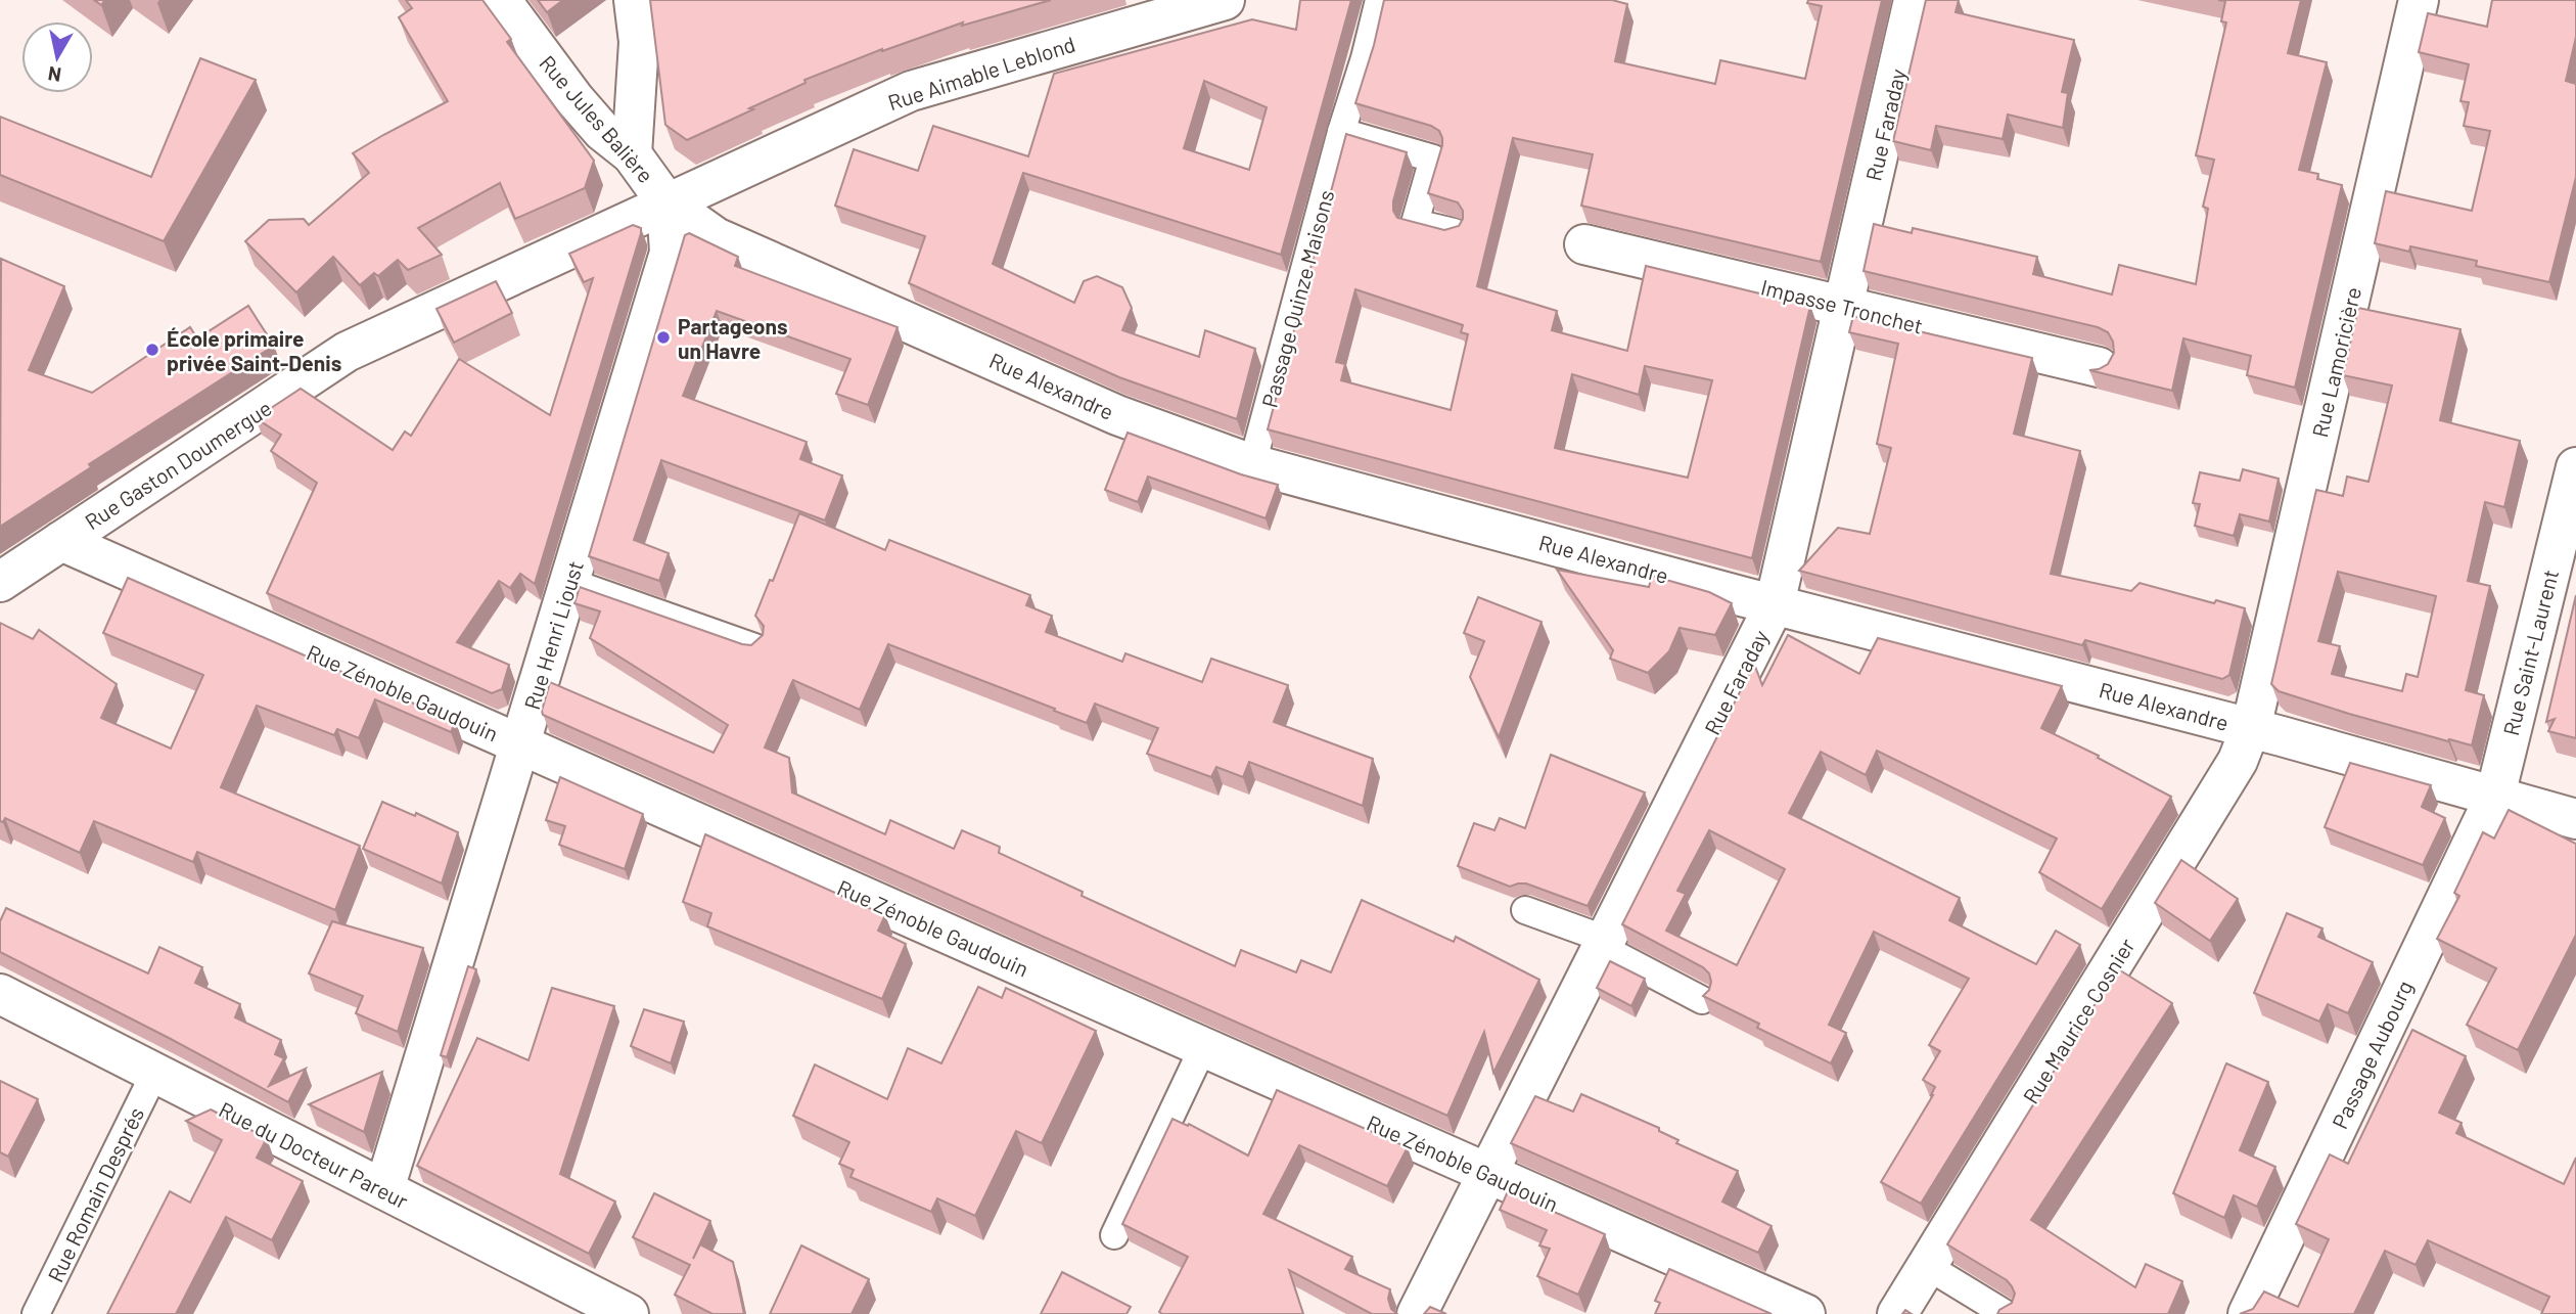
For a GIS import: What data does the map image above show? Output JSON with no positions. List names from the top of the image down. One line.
{"streets":{"street":["Rue Aimable Leblond","Rue Jules Balière","Rue Faraday","Impasse Tronchet","Rue Lamoricière","Rue Alexandre","Rue Gaston Doumergue","Rue Henri Lioust","Rue Saint-Laurent","Rue Zénoble Gaudouin","Rue Maurice Cosnier","Passage Aubourg","Rue du Docteur Pareur"],"lane":["Passage Quinze Maisons","Rue Romain Després"]},"crossings":[["Rue Aimable Leblond","Rue Jules Balière"],["Rue Aimable Leblond","Rue Alexandre"],["Rue Aimable Leblond","Rue Gaston Doumergue"],["Rue Aimable Leblond","Rue Henri Lioust"],["Rue Jules Balière","Rue Alexandre"],["Rue Jules Balière","Rue Gaston Doumergue"],["Rue Jules Balière","Rue Henri Lioust"],["Rue Faraday","Impasse Tronchet"],["Rue Faraday","Rue Alexandre"],["Rue Faraday","Rue Zénoble Gaudouin"],["Passage Quinze Maisons","Rue Alexandre"],["Rue Lamoricière","Rue Alexandre"],["Rue Lamoricière","Rue Maurice Cosnier"],["Rue Alexandre","Rue Gaston Doumergue"],["Rue Alexandre","Rue Henri Lioust"],["Rue Alexandre","Rue Saint-Laurent"],["Rue Alexandre","Rue Maurice Cosnier"],["Rue Alexandre","Passage Aubourg"],["Rue Gaston Doumergue","Rue Henri Lioust"],["Rue Gaston Doumergue","Rue Zénoble Gaudouin"],["Rue Henri Lioust","Rue Zénoble Gaudouin"],["Rue Henri Lioust","Rue du Docteur Pareur"],["Rue Saint-Laurent","Passage Aubourg"],["Rue du Docteur Pareur","Rue Romain Després"]],"places":["Partageons un Havre","École primaire privée Saint-Denis"],"north":"bottom"}
